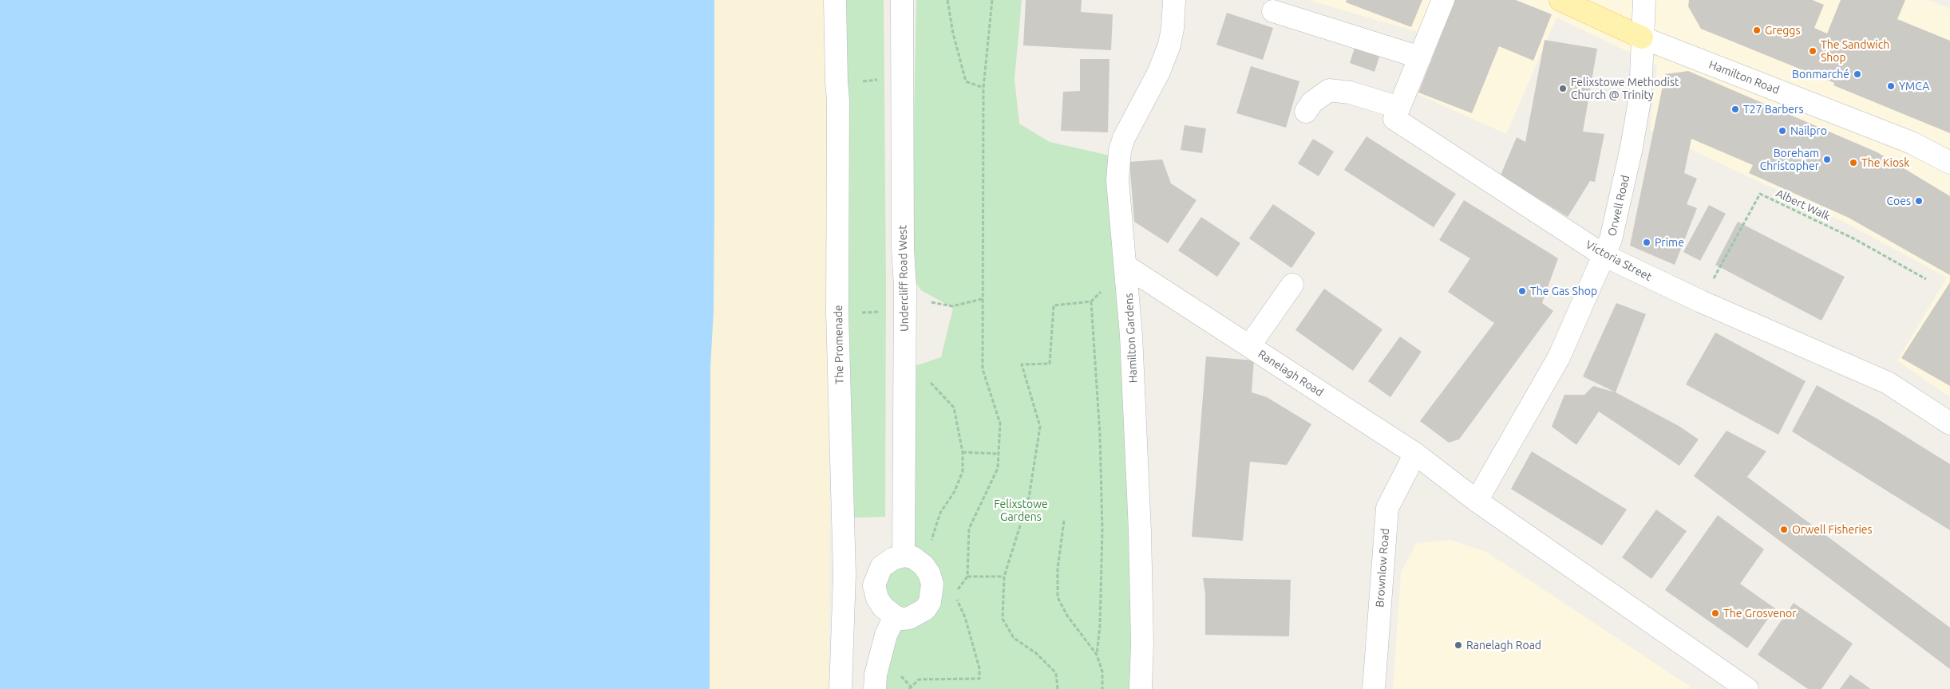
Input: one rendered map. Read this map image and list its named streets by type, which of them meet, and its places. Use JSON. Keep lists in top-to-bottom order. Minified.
{"streets":{"main road":["Hamilton Road"],"street":["Orwell Road","Victoria Street","Undercliff Road West","Hamilton Gardens","The Promenade","Ranelagh Road","Brownlow Road"],"path":["Albert Walk"]},"crossings":[["Hamilton Road","Orwell Road"],["Albert Walk","Victoria Street"],["Orwell Road","Victoria Street"],["Orwell Road","Ranelagh Road"],["Hamilton Gardens","Ranelagh Road"],["Ranelagh Road","Brownlow Road"]],"parks":["Felixstowe Gardens"],"places":["Greggs","The Sandwich Shop","Bonmarché","YMCA","Felixstowe Methodist Church @ Trinity","T27 Barbers","Nailpro","Boreham Christopher","The Kiosk","Coes","Prime","The Gas Shop","Orwell Fisheries","The Grosvenor","Ranelagh Road"]}
